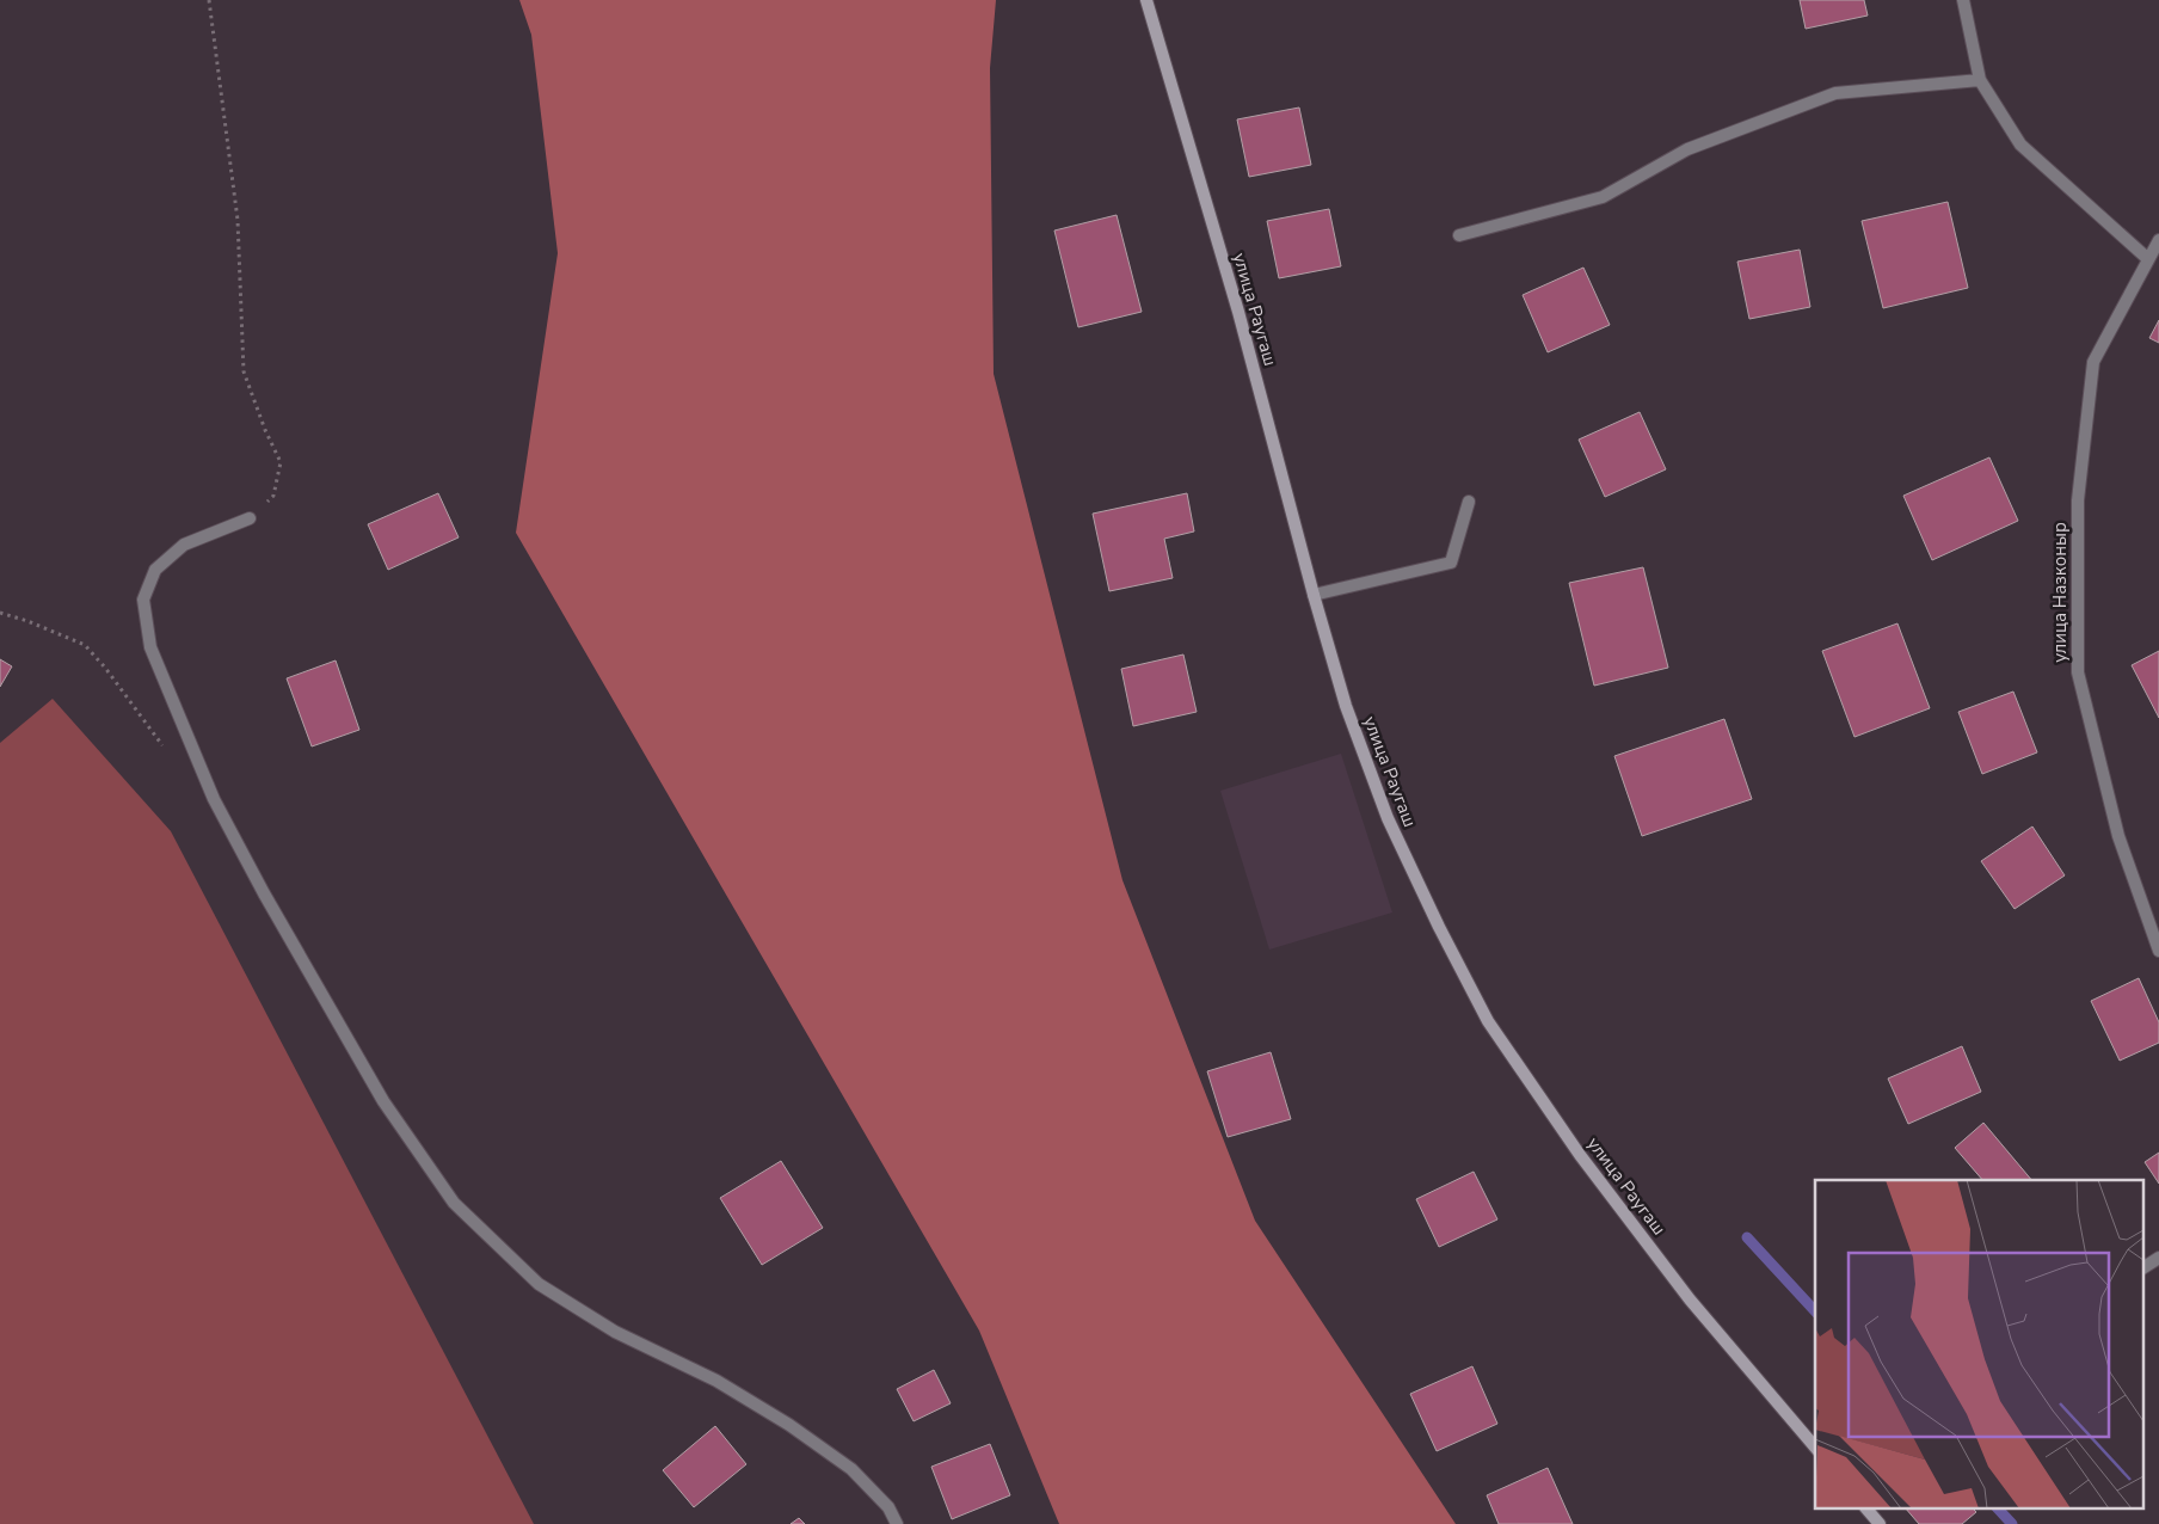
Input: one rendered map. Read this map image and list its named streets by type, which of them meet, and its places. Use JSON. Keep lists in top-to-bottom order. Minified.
{"streets":{"street":["улица Раугаш","улица Назконыр"]}}
